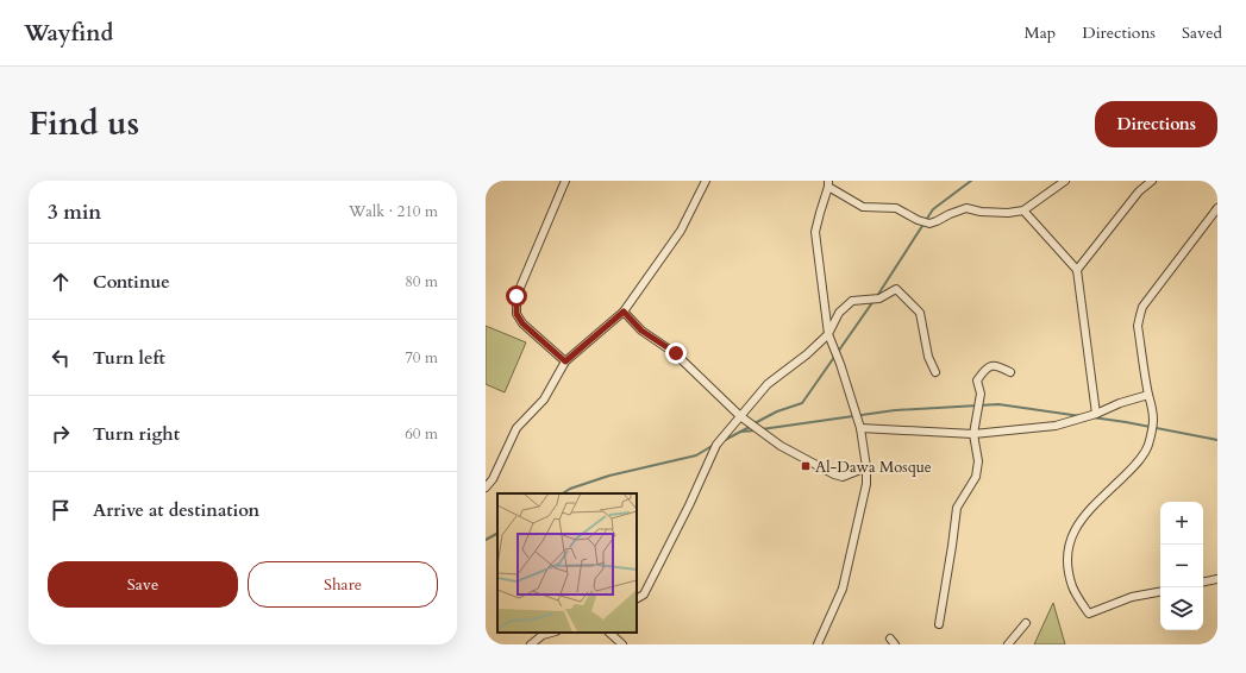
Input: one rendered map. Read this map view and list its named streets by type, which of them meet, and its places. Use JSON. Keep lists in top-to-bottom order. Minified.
{"places":{"transit":["Al-Dawa Mosque"]},"page":{"header":"Wayfind","nav":["Map","Directions","Saved"],"title":"Find us","buttons":["Directions",["Save","Share"]],"heading":["3 min","Walk · 210 m"],"list":[["Continue","80 m"],["Turn left","70 m"],["Turn right","60 m"],"Arrive at destination"],"map_buttons":["+","−"]}}
